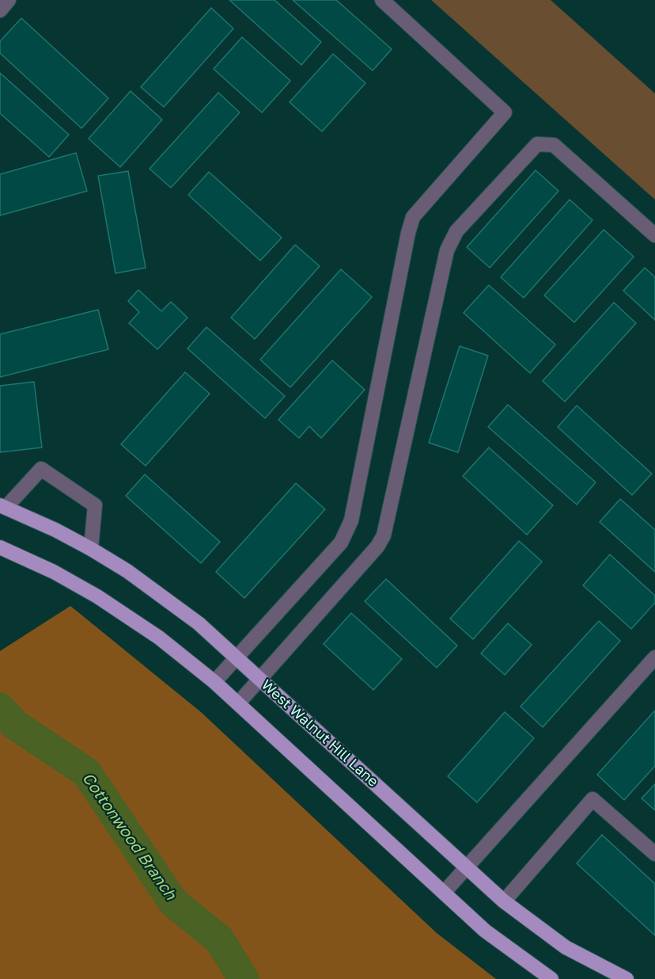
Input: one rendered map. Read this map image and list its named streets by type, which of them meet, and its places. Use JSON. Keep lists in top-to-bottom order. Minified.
{"streets":{"main road":["West Walnut Hill Lane"]},"water":["Cottonwood Branch"]}
